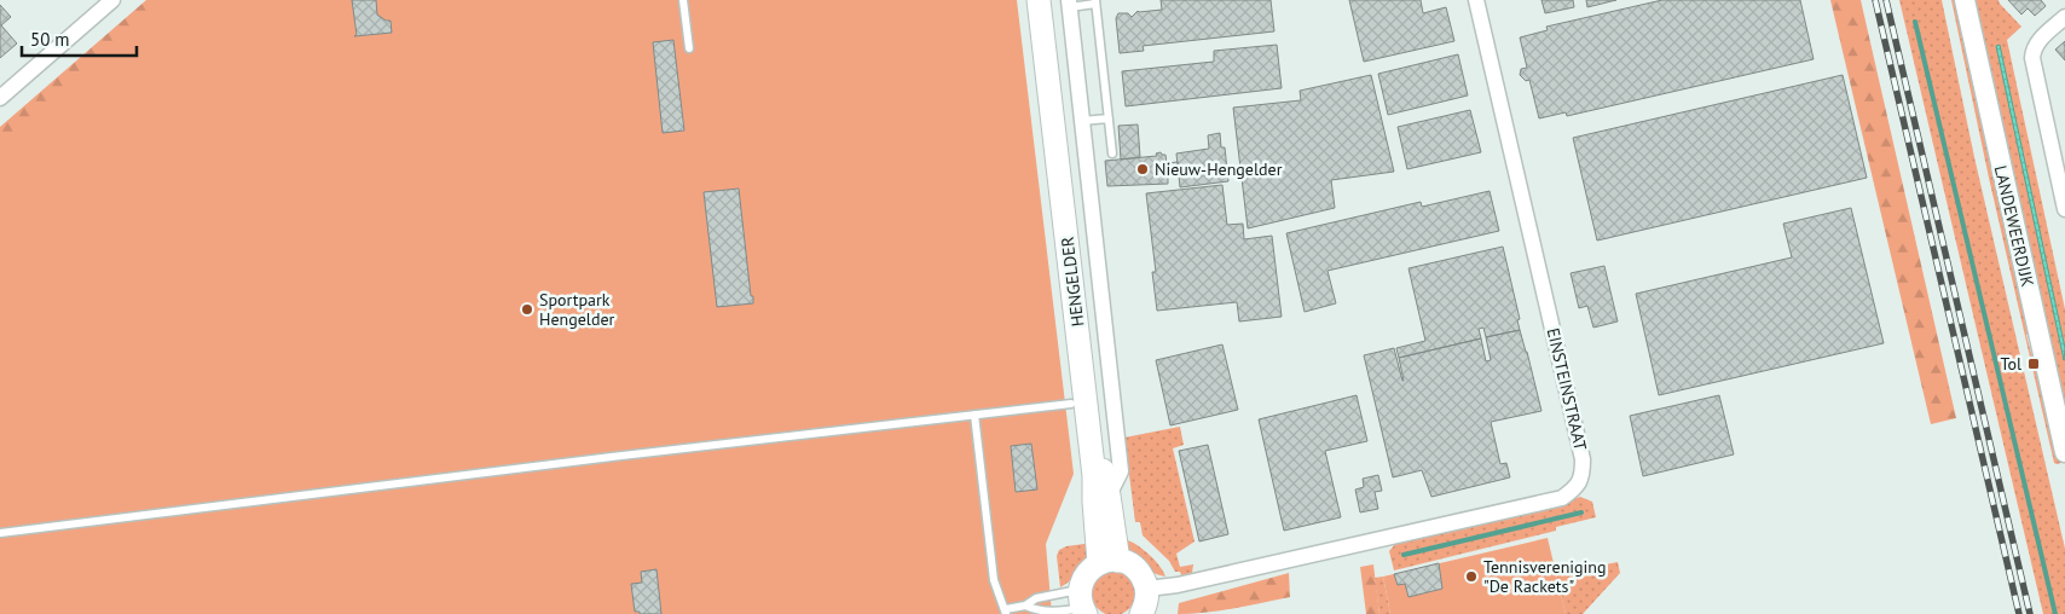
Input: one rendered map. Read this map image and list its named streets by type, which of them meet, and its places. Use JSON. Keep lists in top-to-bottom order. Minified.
{"streets":{"main road":["HENGELDER"],"street":["LANDEWEERDIJK","EINSTEINSTRAAT"]},"places":{"other":["Nieuw-Hengelder","Sportpark Hengelder","Tennisvereniging \"De Rackets\""],"transit":["Tol"]},"scale_bar":"50 m"}
